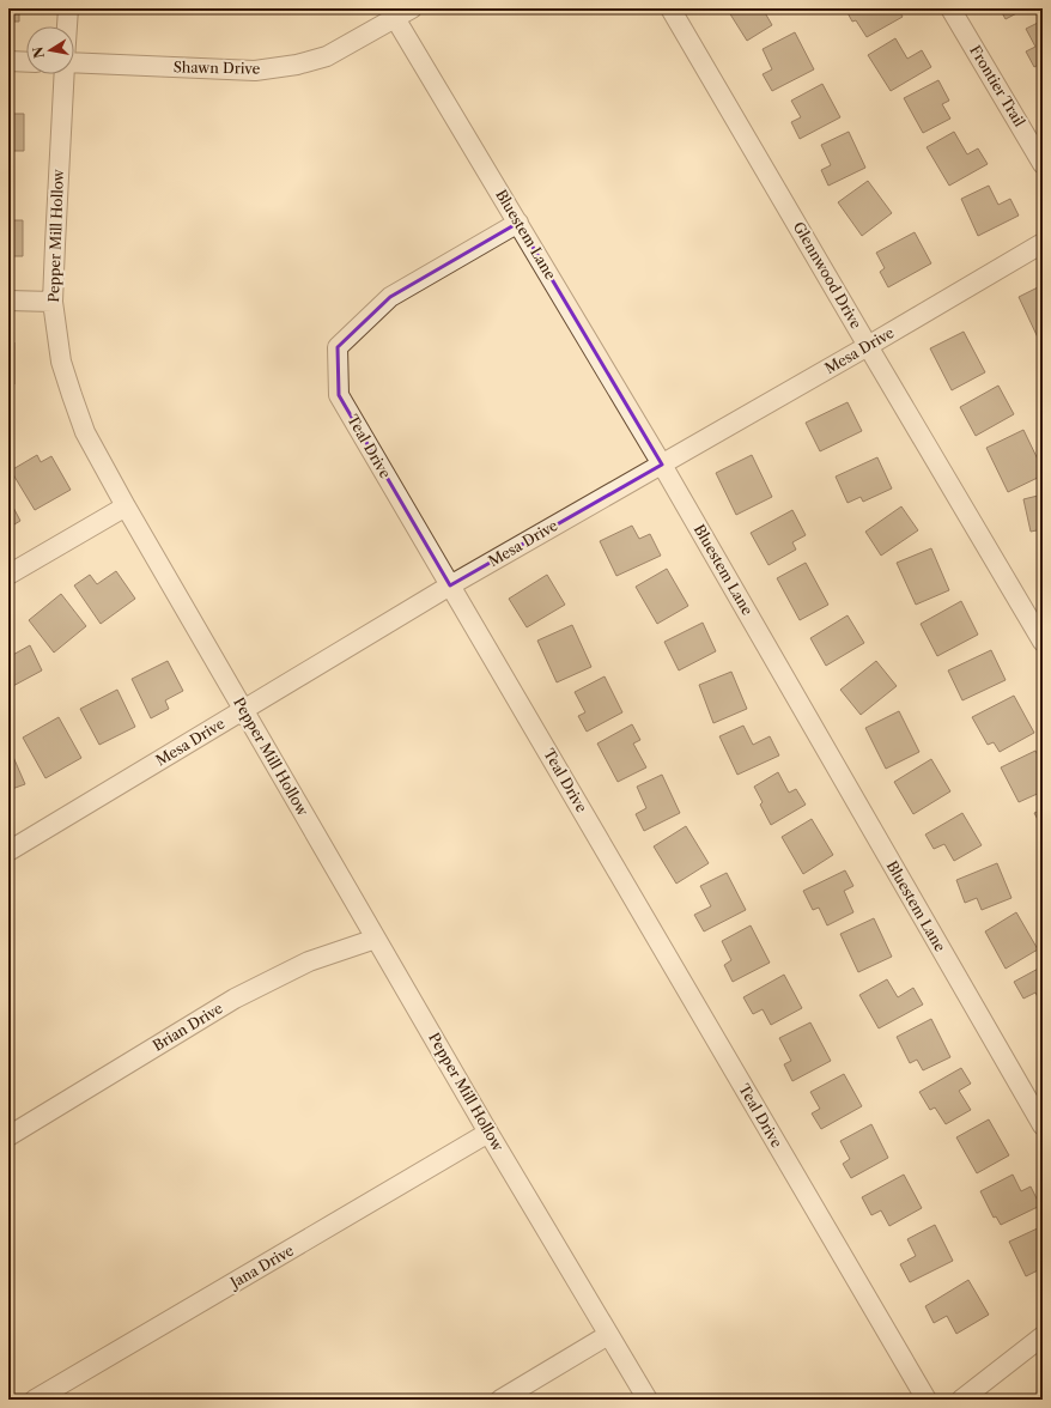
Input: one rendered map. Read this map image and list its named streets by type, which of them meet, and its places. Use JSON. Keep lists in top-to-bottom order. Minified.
{"streets":{"street":["Shawn Drive","Frontier Trail","Bluestem Lane","Pepper Mill Hollow","Glennwood Drive","Mesa Drive","Teal Drive","Brian Drive","Jana Drive"]},"crossings":[["Shawn Drive","Bluestem Lane"],["Bluestem Lane","Mesa Drive"],["Bluestem Lane","Teal Drive"],["Pepper Mill Hollow","Mesa Drive"],["Pepper Mill Hollow","Brian Drive"],["Pepper Mill Hollow","Jana Drive"],["Glennwood Drive","Mesa Drive"],["Mesa Drive","Teal Drive"]],"north":"left"}
